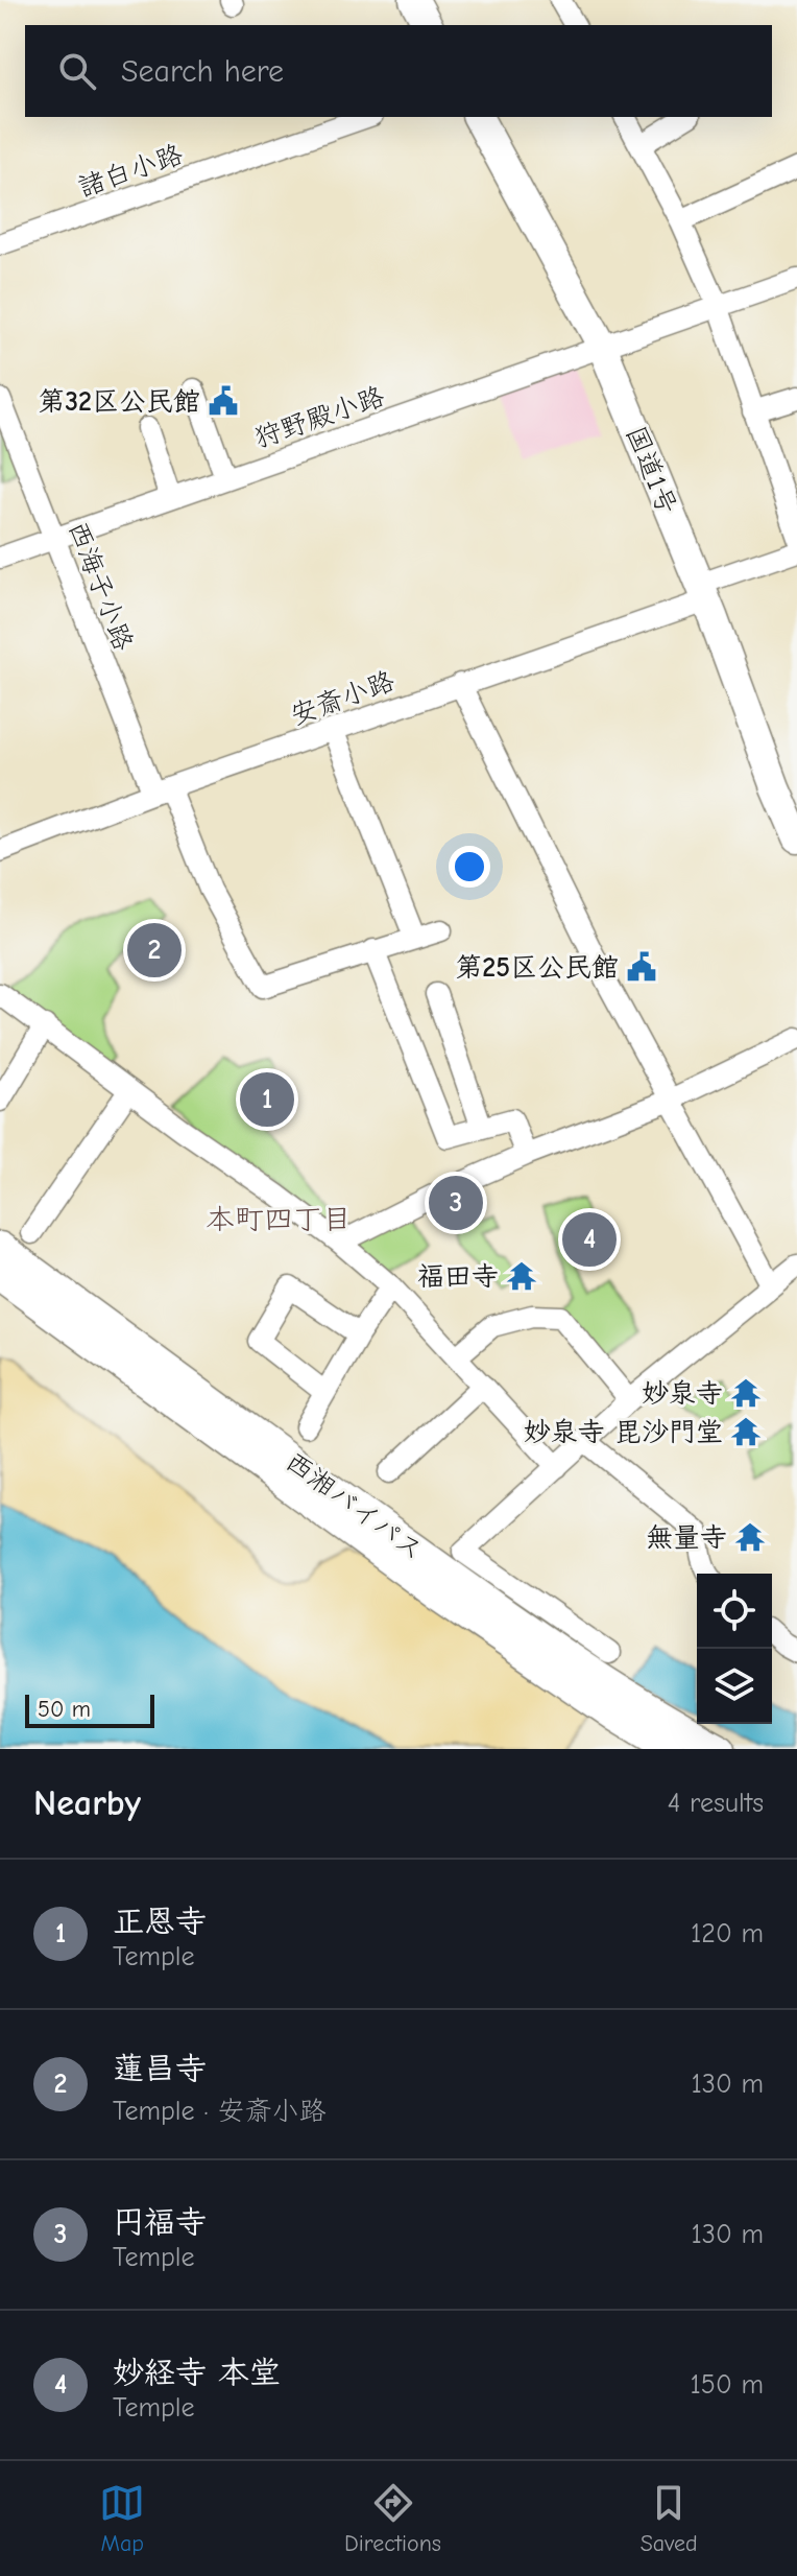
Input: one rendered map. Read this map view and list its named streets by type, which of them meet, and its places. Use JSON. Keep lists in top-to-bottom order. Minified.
{"streets":{"highway":["国道1号","西湘バイパス"],"street":["諸白小路","狩野殿小路","西海子小路","安斎小路"]},"crossings":[["狩野殿小路","国道1号"],["狩野殿小路","西海子小路"],["国道1号","安斎小路"],["西海子小路","安斎小路"]],"districts":["本町四丁目"],"places":{"public building":["第32区公民館","第25区公民館"],"temple":["福田寺","妙泉寺","妙泉寺 毘沙門堂","無量寺"]},"scale_bar":"50 m","page":{"search":"Search here","pins":["2","1","3","4"],"scale":"50 m","heading":["Nearby","4 results"],"list":[{"mark":"1","name":"正恩寺","note":"Temple","value":"120 m"},{"mark":"2","name":"蓮昌寺","note":"Temple · 安斎小路","value":"130 m"},{"mark":"3","name":"円福寺","note":"Temple","value":"130 m"},{"mark":"4","name":"妙経寺 本堂","note":"Temple","value":"150 m"}],"nav":["Map","Directions","Saved"]}}
